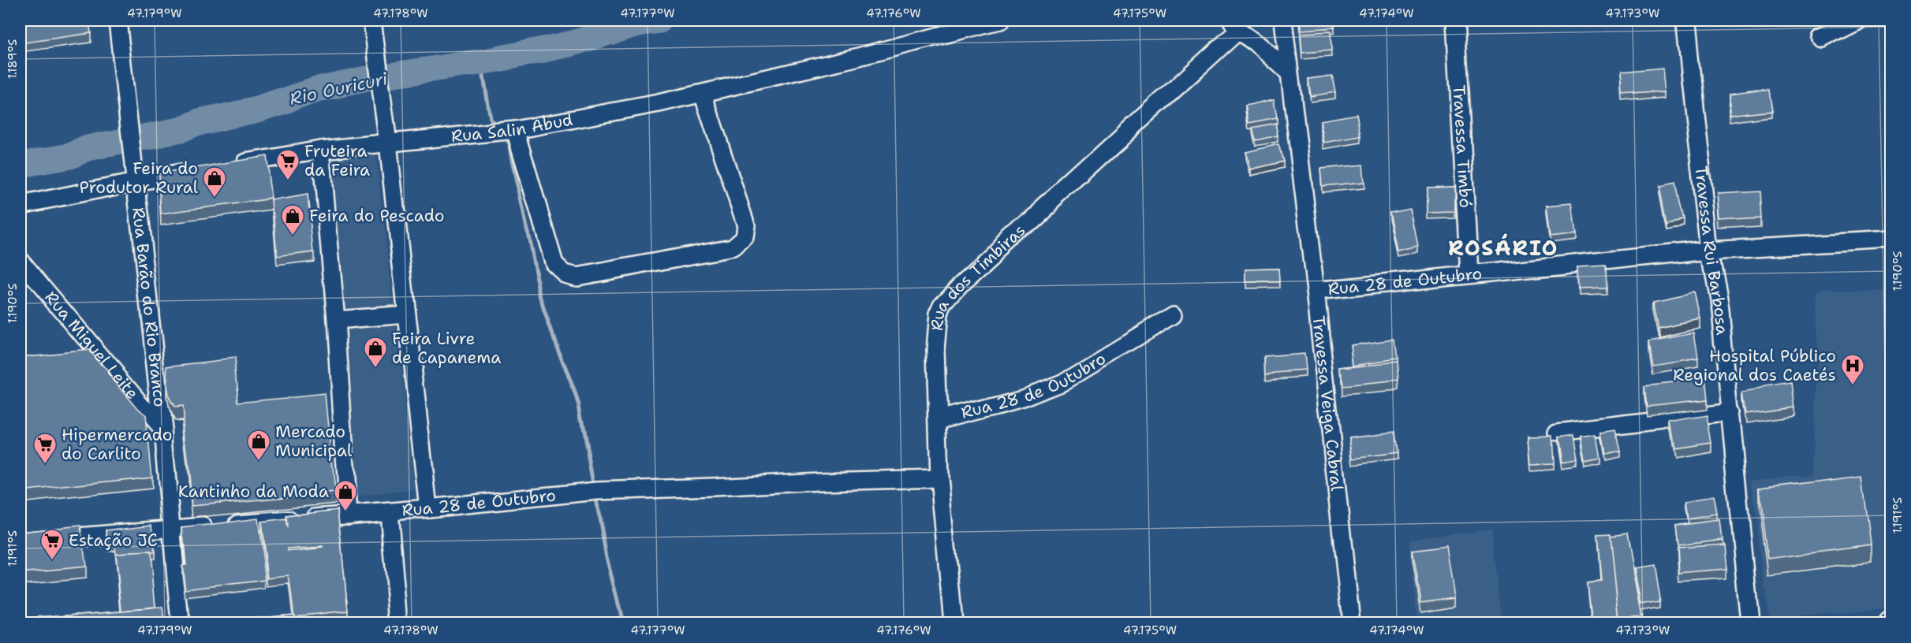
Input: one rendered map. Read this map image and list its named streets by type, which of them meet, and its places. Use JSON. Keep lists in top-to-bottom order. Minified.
{"streets":{"street":["Rua Salin Abud","Travessa Timbó","Travessa Rui Barbosa","Rua dos Timbiras","Rua 28 de Outubro","Rua Barão do Rio Branco","Rua Miguel Leite","Travessa Veiga Cabral"]},"crossings":[["Travessa Timbó","Rua 28 de Outubro"],["Travessa Rui Barbosa","Rua 28 de Outubro"],["Rua dos Timbiras","Rua 28 de Outubro"],["Rua 28 de Outubro","Rua Barão do Rio Branco"],["Rua 28 de Outubro","Travessa Veiga Cabral"],["Rua Barão do Rio Branco","Rua Miguel Leite"]],"districts":["ROSÁRIO"],"water":["Rio Ouricuri"],"places":{"supermarket":["Fruteira da Feira","Hipermercado do Carlito","Estação JC"],"shop":["Feira do Produtor Rural","Feira do Pescado","Feira Livre de Capanema","Mercado Municipal","Kantinho da Moda"],"hospital":["Hospital Público Regional dos Caetés"]},"coordinates":["47.179°W","47.178°W","47.177°W","47.176°W","47.175°W","47.174°W","47.173°W","1.189°S","1.190°S","1.191°S"]}
